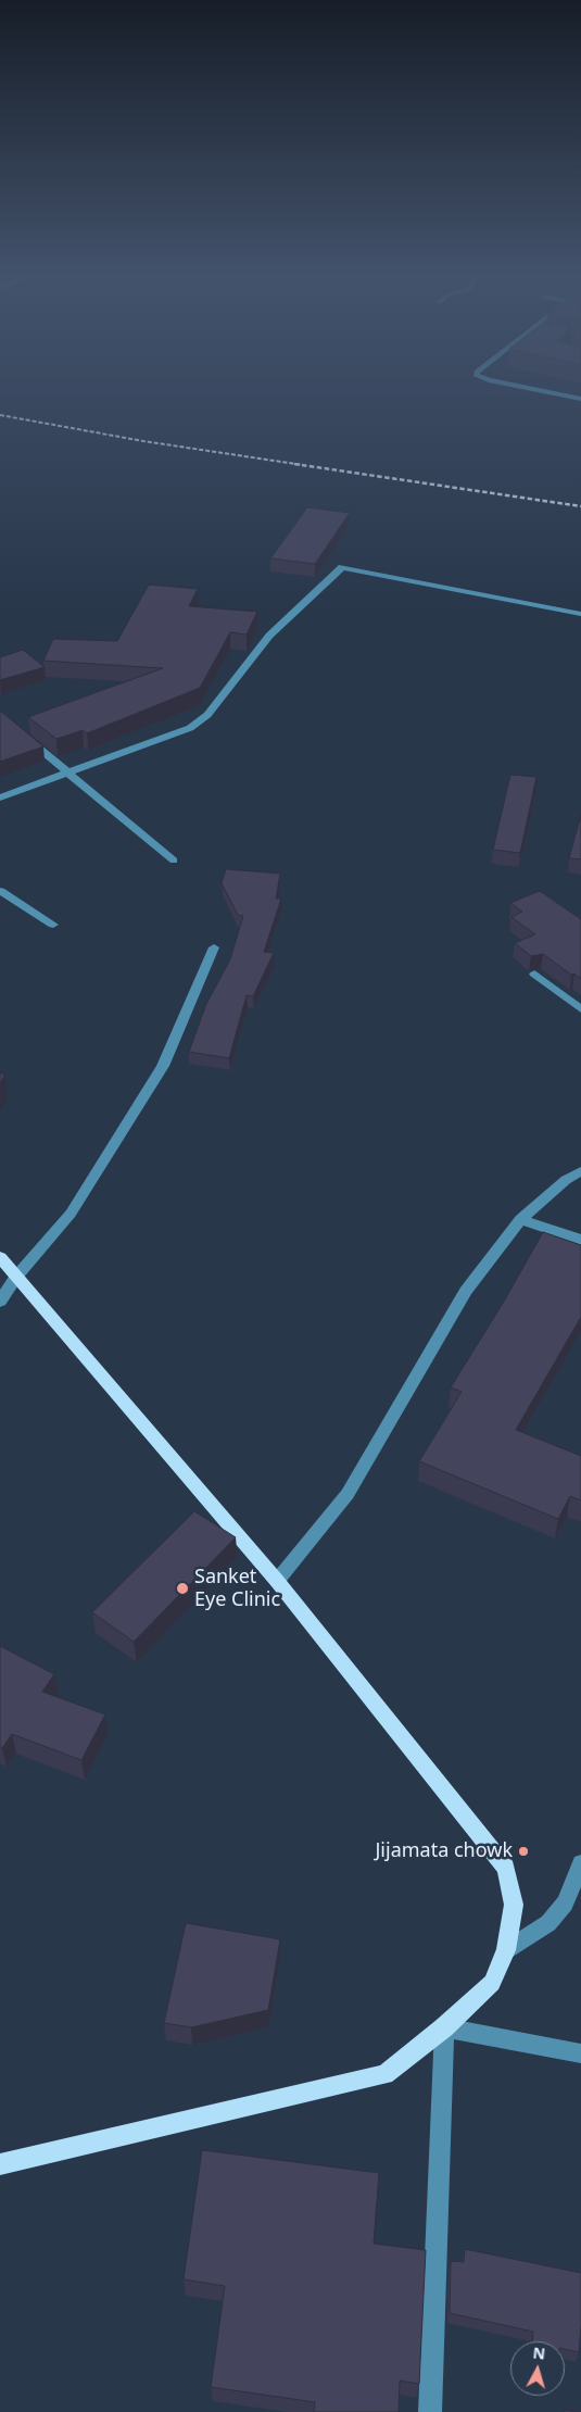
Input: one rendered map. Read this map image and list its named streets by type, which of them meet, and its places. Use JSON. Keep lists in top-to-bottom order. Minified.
{"places":["Sanket Eye Clinic","Jijamata chowk"],"north":"top"}
